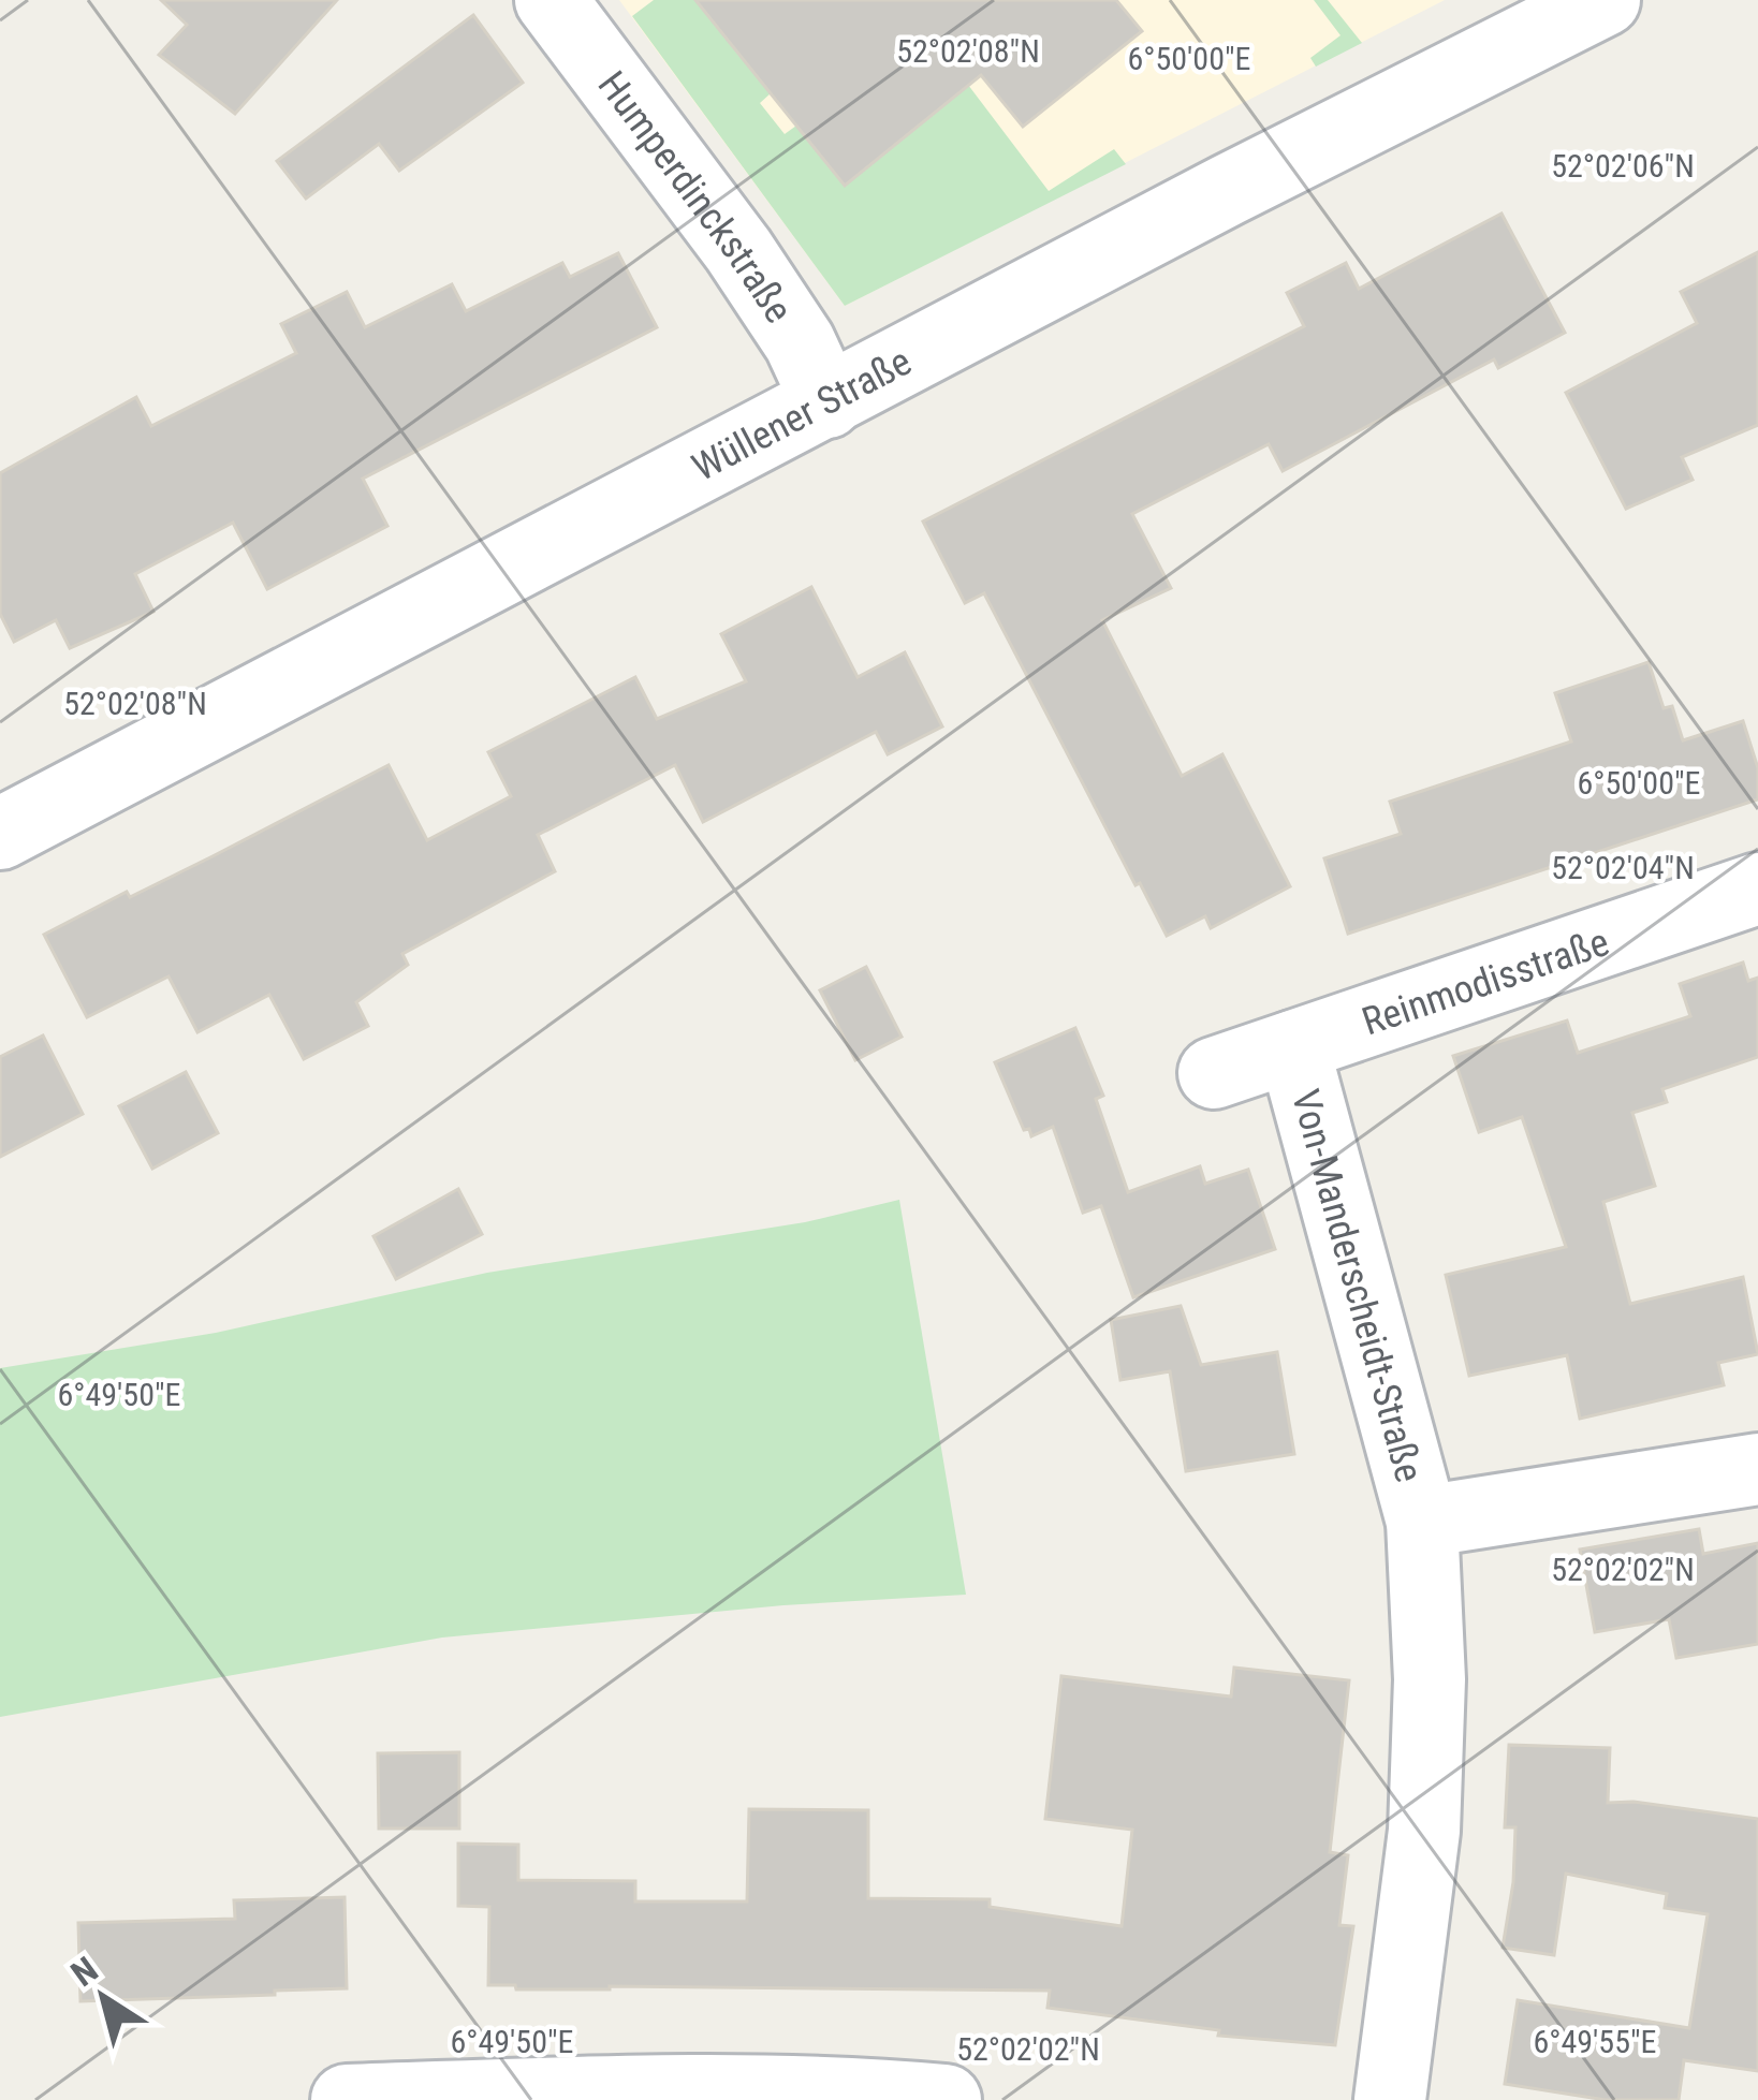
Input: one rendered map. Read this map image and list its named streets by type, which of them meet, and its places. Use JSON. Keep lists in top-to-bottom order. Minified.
{"streets":{"street":["Humperdinckstraße","Wüllener Straße","Reinmodisstraße","Von-Manderscheidt-Straße"]},"crossings":[["Humperdinckstraße","Wüllener Straße"],["Reinmodisstraße","Von-Manderscheidt-Straße"]],"north":"top left","coordinates":["52°02'08\"N","6°50'00\"E","52°02'06\"N","52°02'04\"N","6°49'50\"E","52°02'02\"N","6°49'55\"E"]}
